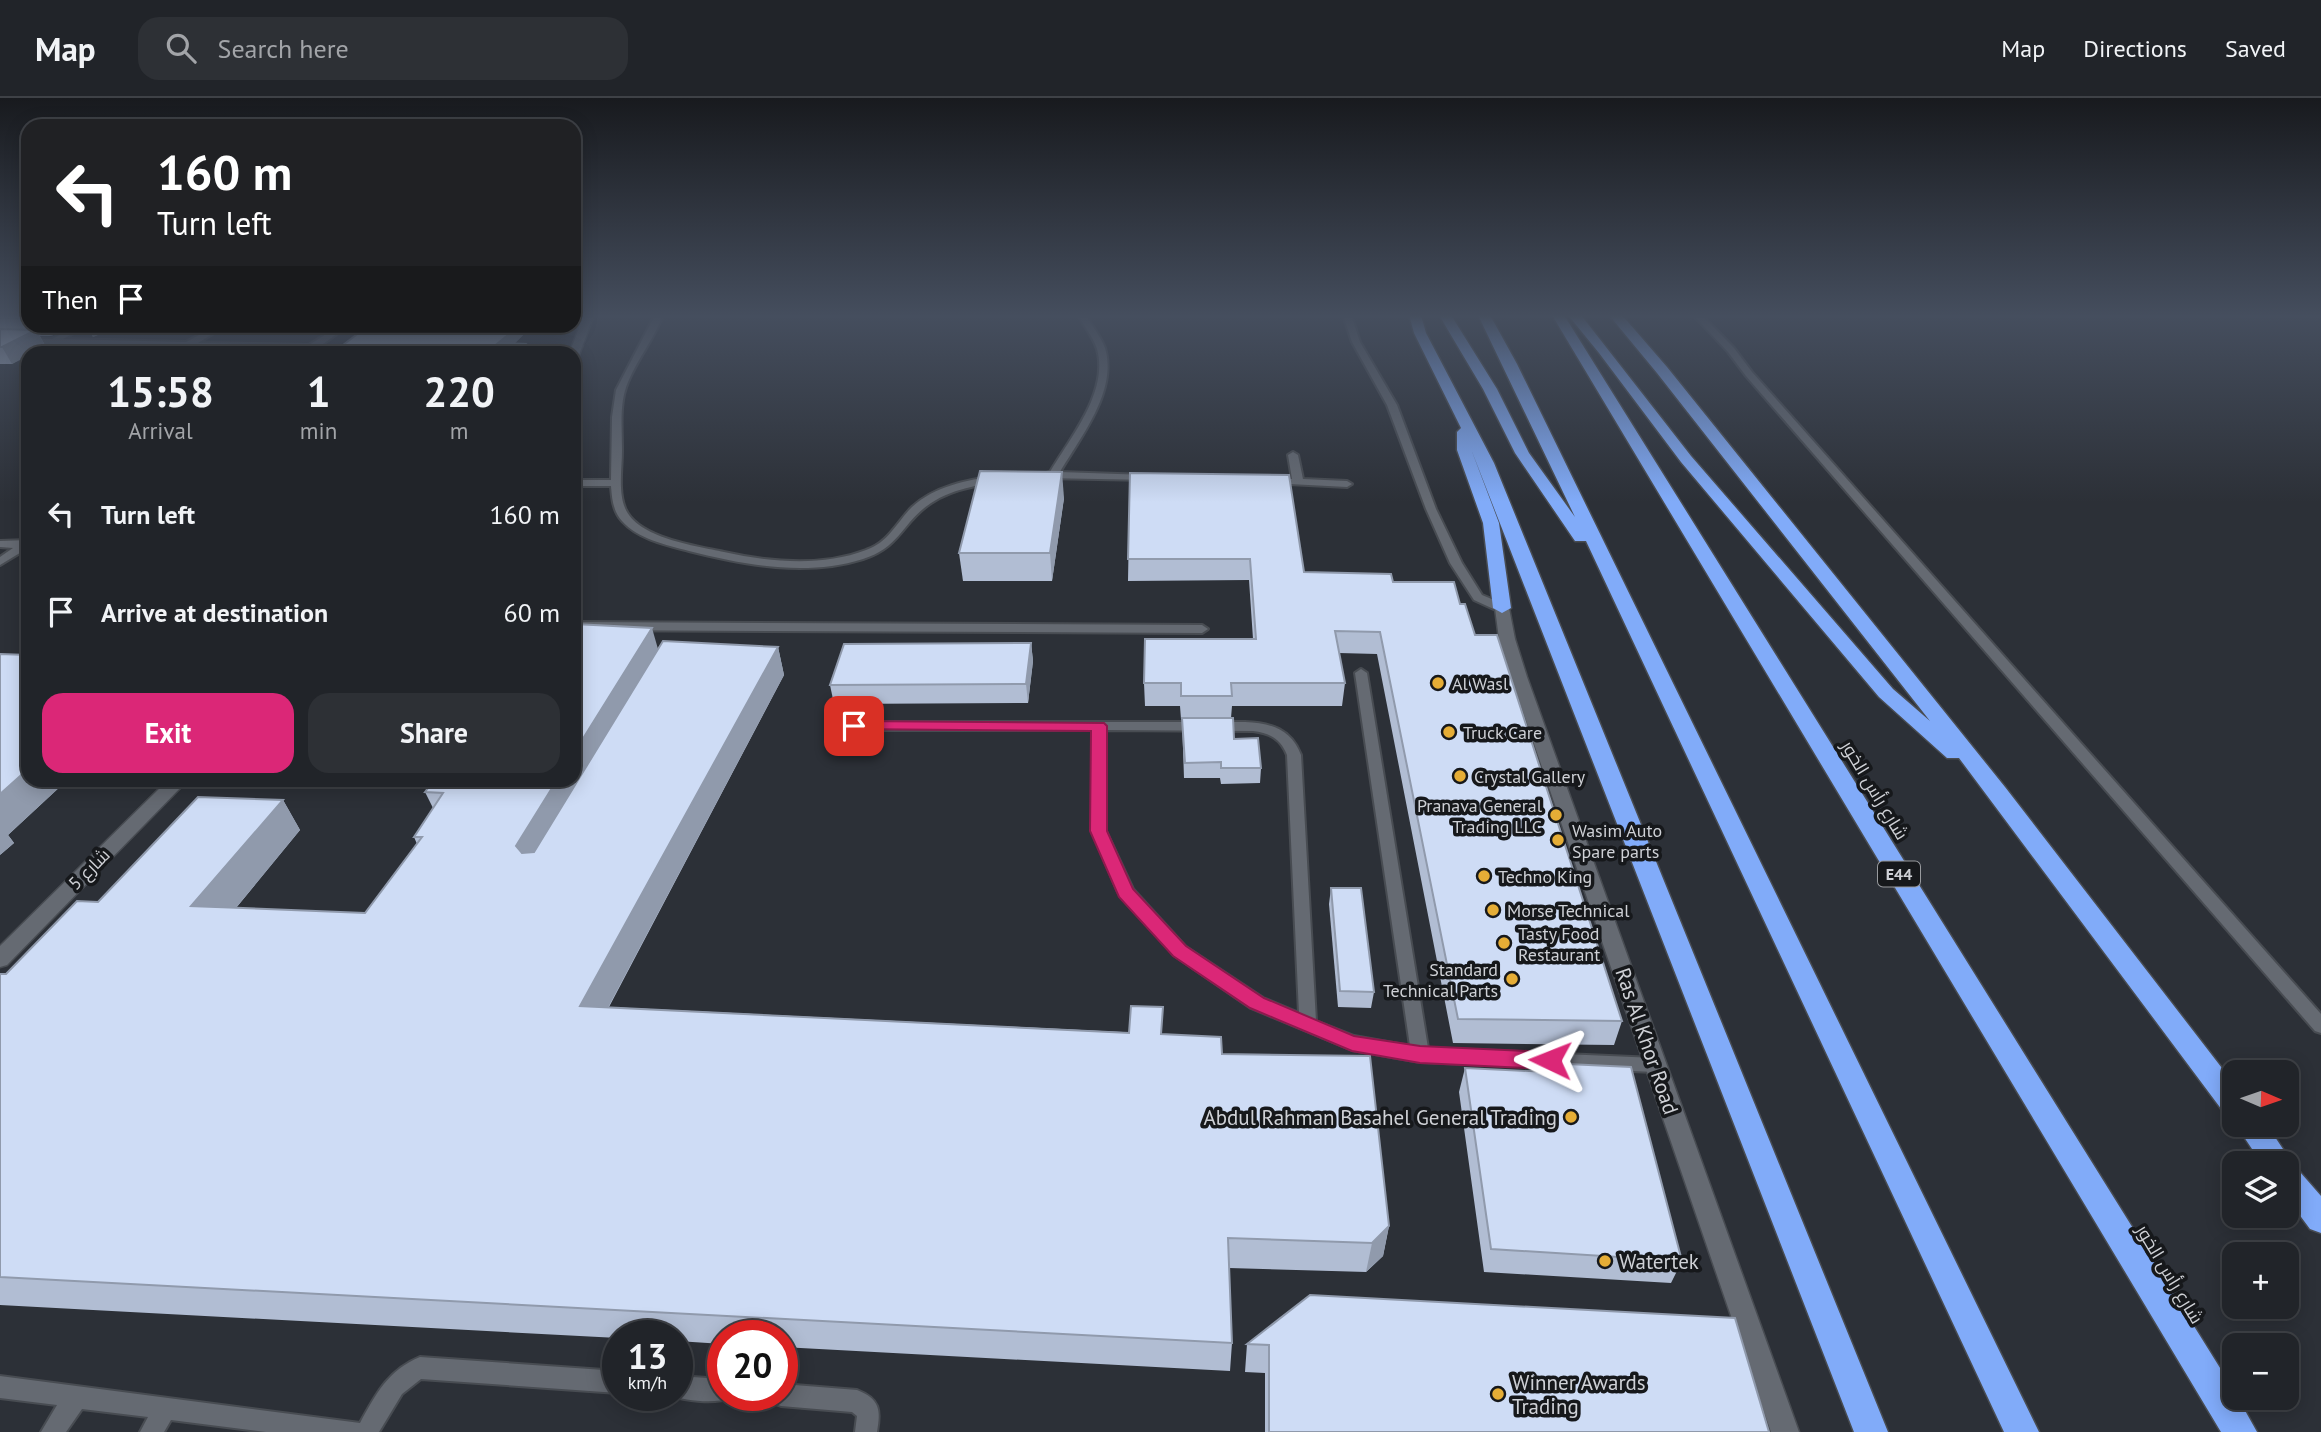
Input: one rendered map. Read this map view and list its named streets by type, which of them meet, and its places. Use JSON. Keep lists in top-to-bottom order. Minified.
{"streets":{"highway":["شارع رأس الخور","E44"],"street":["شارع 5","Ras Al Khor Road"]},"places":["Al Wasl","Truck Care","Crystal Gallery","Pranava General Trading LLC","Wasim Auto Spare parts","Techno King","Morse Technical","Tasty Food Restaurant","Standard Technical Parts","Abdul Rahman Basahel General Trading","Watertek","Winner Awards Trading"],"north":"right","page":{"header":"Map","search":"Search here","nav":["Map","Directions","Saved"],"turn":["160 m","Turn left"],"then":"Then","eta":["15:58","Arrival","1","min","220","m"],"list":[{"name":"Turn left","value":"160 m"},{"name":"Arrive at destination","value":"60 m"}],"buttons":["Exit","Share"],"map_buttons":["+","−"],"speed":"13 km/h","limit":"20"}}
